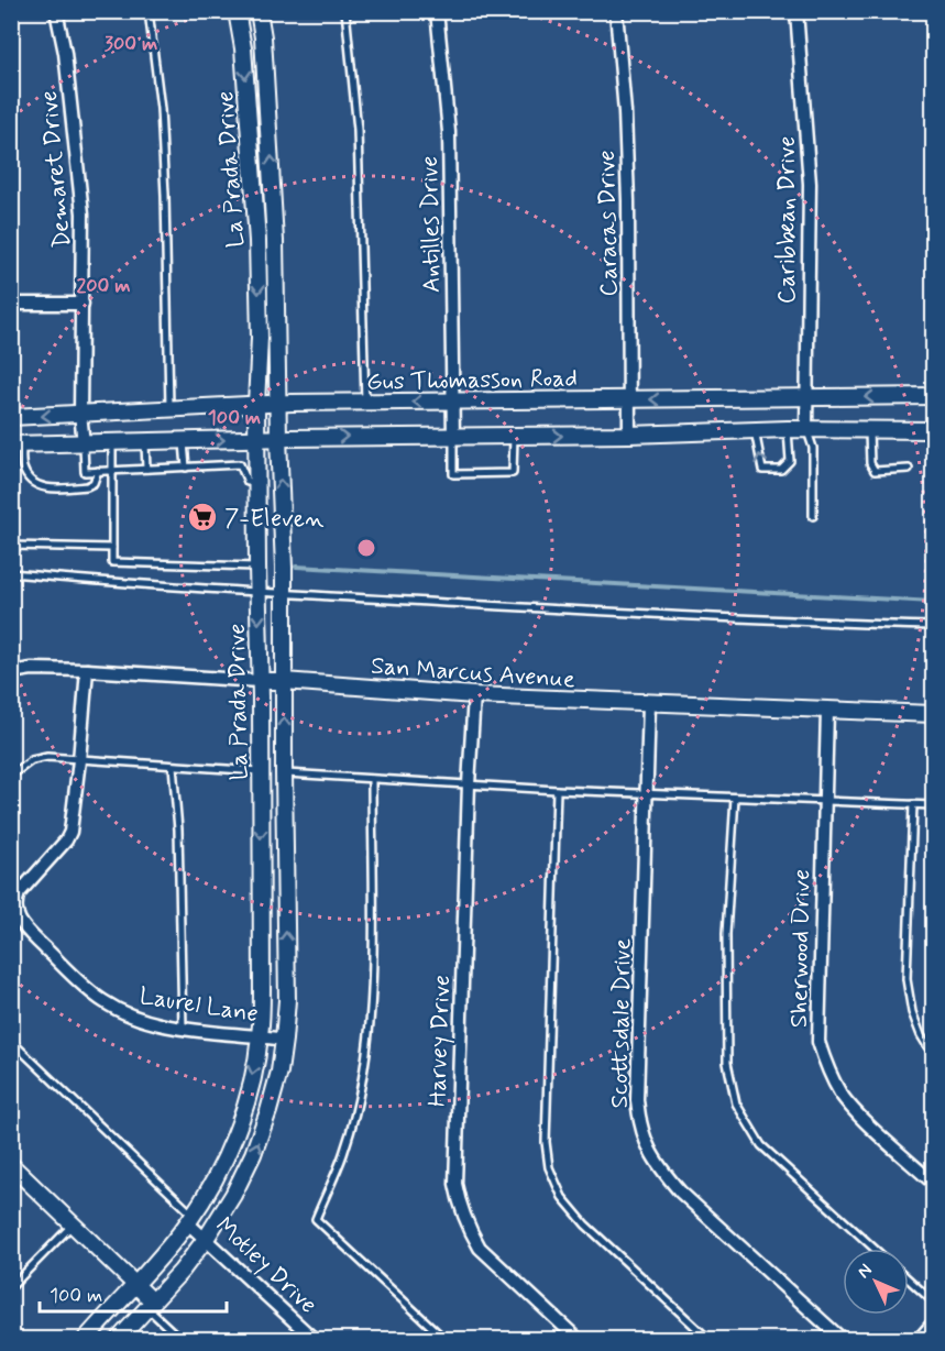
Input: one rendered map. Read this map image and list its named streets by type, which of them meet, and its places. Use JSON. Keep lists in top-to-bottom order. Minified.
{"streets":{"main road":["La Prada Drive","Gus Thomasson Road","San Marcus Avenue"],"street":["Demaret Drive","Caribbean Drive","Caracas Drive","Antilles Drive","Sherwood Drive","Laurel Lane","Scottsdale Drive","Harvey Drive","Motley Drive"]},"crossings":[["Demaret Drive","Gus Thomasson Road"],["La Prada Drive","Gus Thomasson Road"],["La Prada Drive","San Marcus Avenue"],["La Prada Drive","Laurel Lane"],["La Prada Drive","Motley Drive"],["Caribbean Drive","Gus Thomasson Road"],["Caracas Drive","Gus Thomasson Road"],["Antilles Drive","Gus Thomasson Road"],["San Marcus Avenue","Sherwood Drive"],["San Marcus Avenue","Laurel Lane"],["San Marcus Avenue","Scottsdale Drive"],["San Marcus Avenue","Harvey Drive"]],"places":{"supermarket":["7-Eleven"]},"scale_bar":"100 m","north":"top left","rings":["300 m","200 m","100 m"]}
